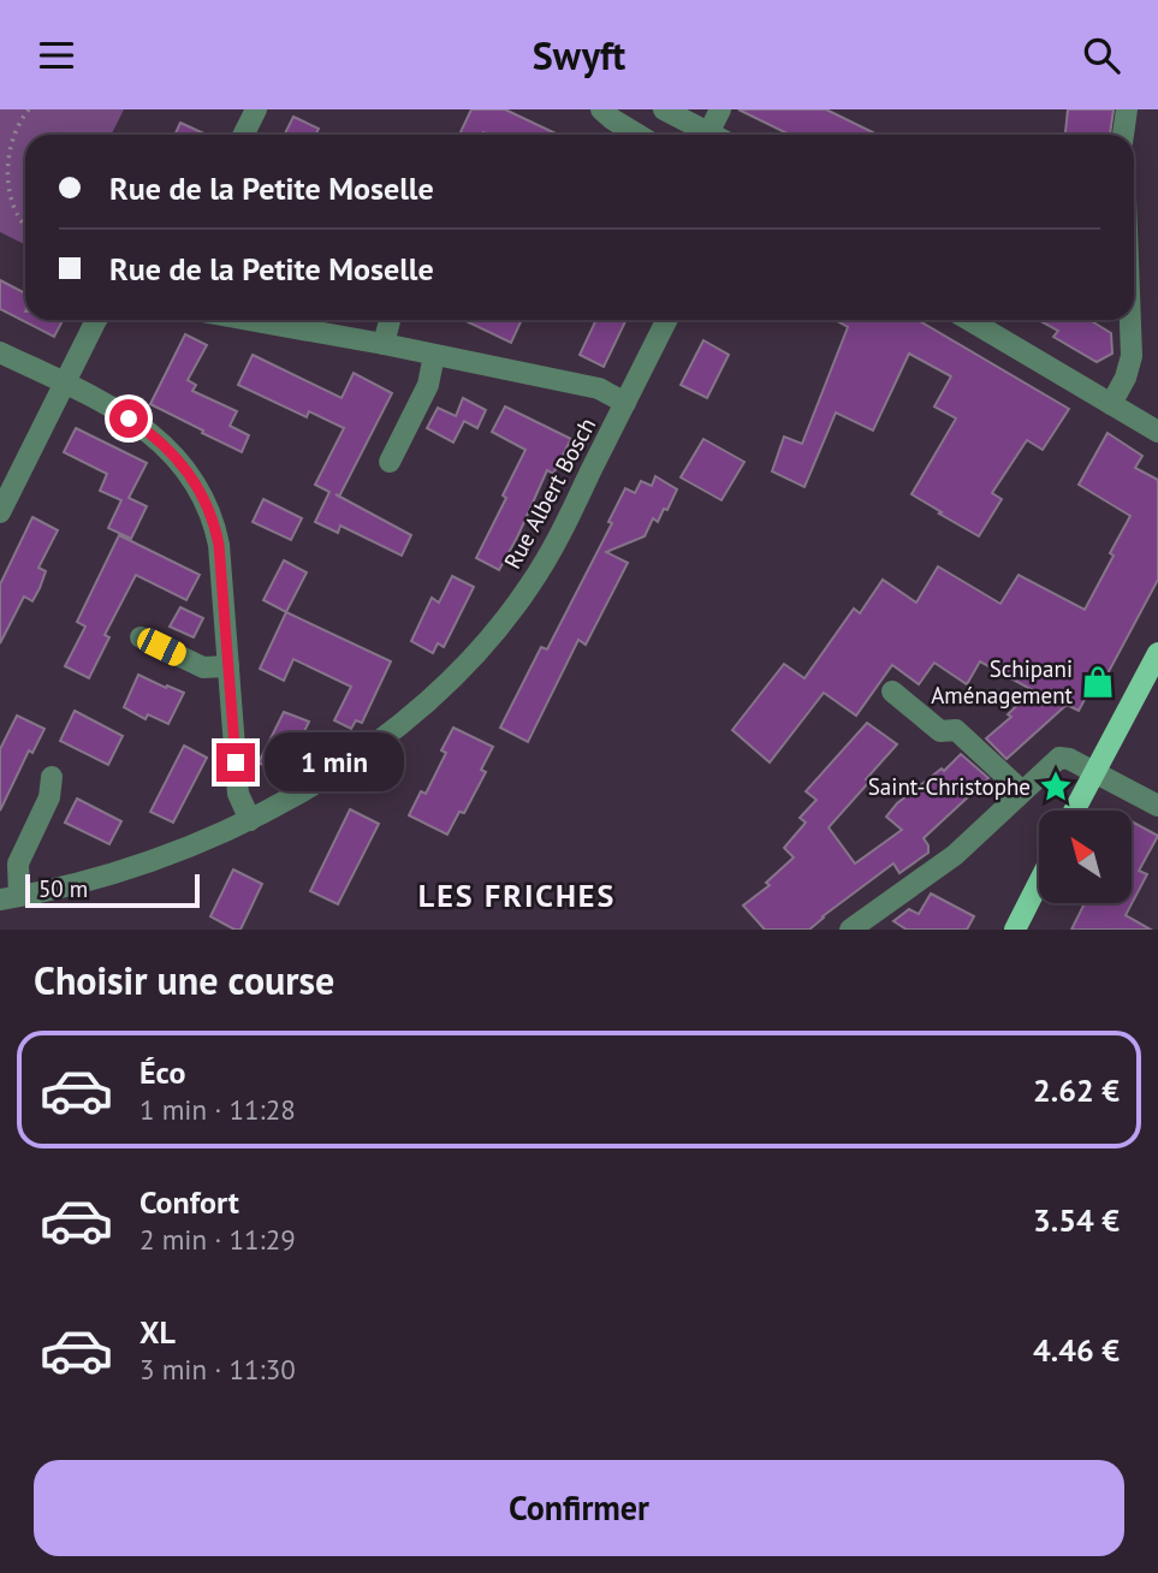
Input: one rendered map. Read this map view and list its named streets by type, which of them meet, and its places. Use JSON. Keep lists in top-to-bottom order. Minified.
{"streets":{"street":["Rue Albert Bosch"]},"districts":["LES FRICHES"],"places":{"shop":["Schipani Aménagement"],"place":["Saint-Christophe"]},"scale_bar":"50 m","north":"top left","page":{"header":"Swyft","banner":["Rue de la Petite Moselle","Rue de la Petite Moselle"],"bubble":"1 min","scale":"50 m","heading":"Choisir une course","list":[{"name":"Éco","note":"1 min · 11:28","value":"2.62 €"},{"name":"Confort","note":"2 min · 11:29","value":"3.54 €"},{"name":"XL","note":"3 min · 11:30","value":"4.46 €"}],"buttons":"Confirmer"}}
